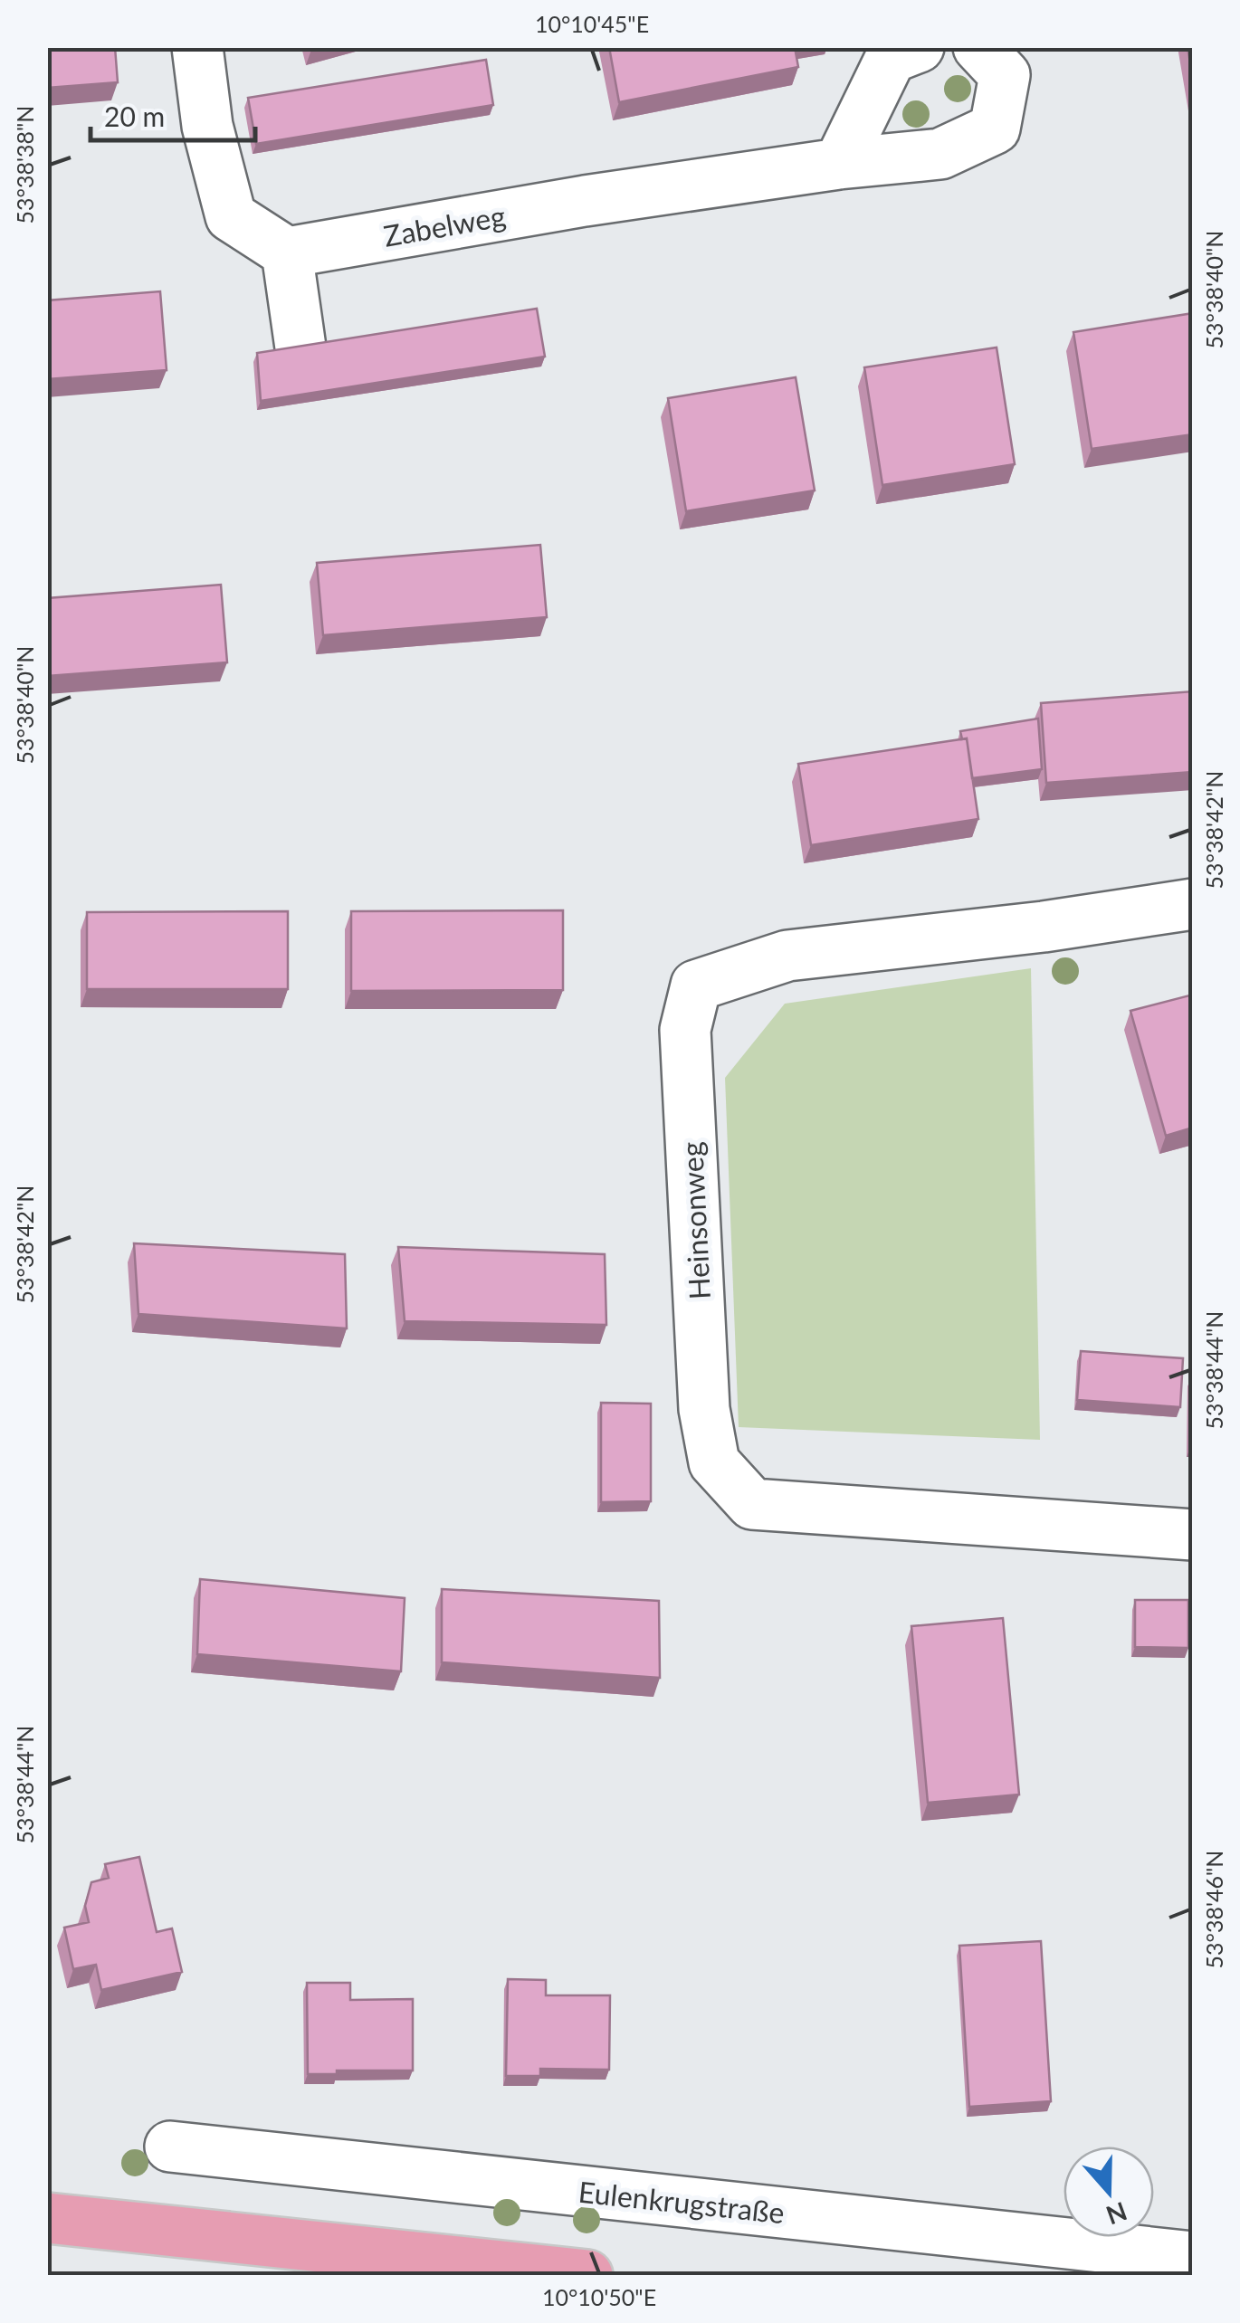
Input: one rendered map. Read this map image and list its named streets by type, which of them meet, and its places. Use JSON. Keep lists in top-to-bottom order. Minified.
{"streets":{"street":["Zabelweg","Heinsonweg","Eulenkrugstraße"]},"scale_bar":"20 m","north":"bottom","coordinates":["10°10'45\"E","53°38'38\"N","53°38'40\"N","53°38'42\"N","53°38'44\"N","53°38'46\"N","10°10'50\"E"]}
